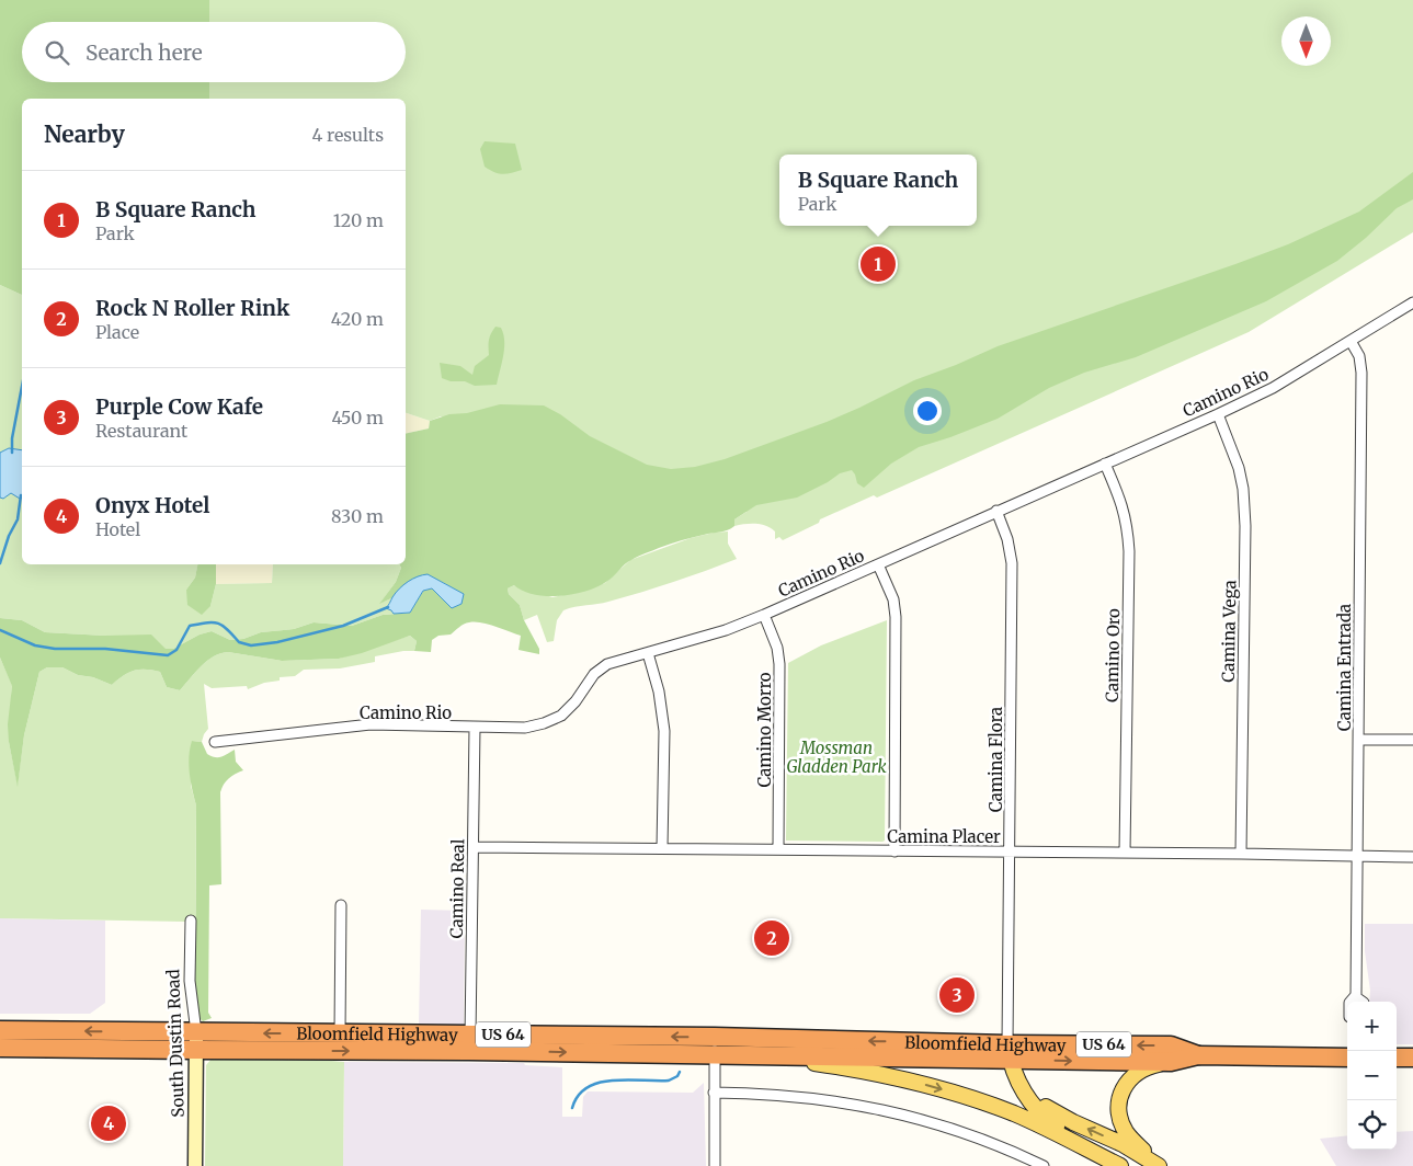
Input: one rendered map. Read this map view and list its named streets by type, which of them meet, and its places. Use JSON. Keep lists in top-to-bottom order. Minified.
{"streets":{"highway":["Bloomfield Highway","US 64"],"street":["Camino Rio","Camina Vega","Camino Oro","Camina Entrada","Camino Morro","Camina Flora","Camina Placer","Camino Real","South Dustin Road"]},"crossings":[["Camino Rio","Camina Vega"],["Camino Rio","Camino Oro"],["Camino Rio","Camina Entrada"],["Camino Rio","Camino Morro"],["Camino Rio","Camina Flora"],["Camino Rio","Camino Real"],["Camina Vega","Camina Placer"],["Camino Oro","Camina Placer"],["Camina Entrada","Camina Placer"],["Camino Morro","Camina Placer"],["Camina Flora","Camina Placer"],["Camina Flora","Bloomfield Highway"],["Camina Placer","Camino Real"],["Camino Real","Bloomfield Highway"],["Bloomfield Highway","US 64"],["Bloomfield Highway","South Dustin Road"]],"parks":["Mossman Gladden Park"],"north":"bottom","page":{"search":"Search here","heading":["Nearby","4 results"],"popup":["B Square Ranch","Park"],"list":[{"mark":"1","name":"B Square Ranch","note":"Park","value":"120 m"},{"mark":"2","name":"Rock N Roller Rink","note":"Place","value":"420 m"},{"mark":"3","name":"Purple Cow Kafe","note":"Restaurant","value":"450 m"},{"mark":"4","name":"Onyx Hotel","note":"Hotel","value":"830 m"}],"pins":["1","2","3","4"],"map_buttons":["+","−"]}}
